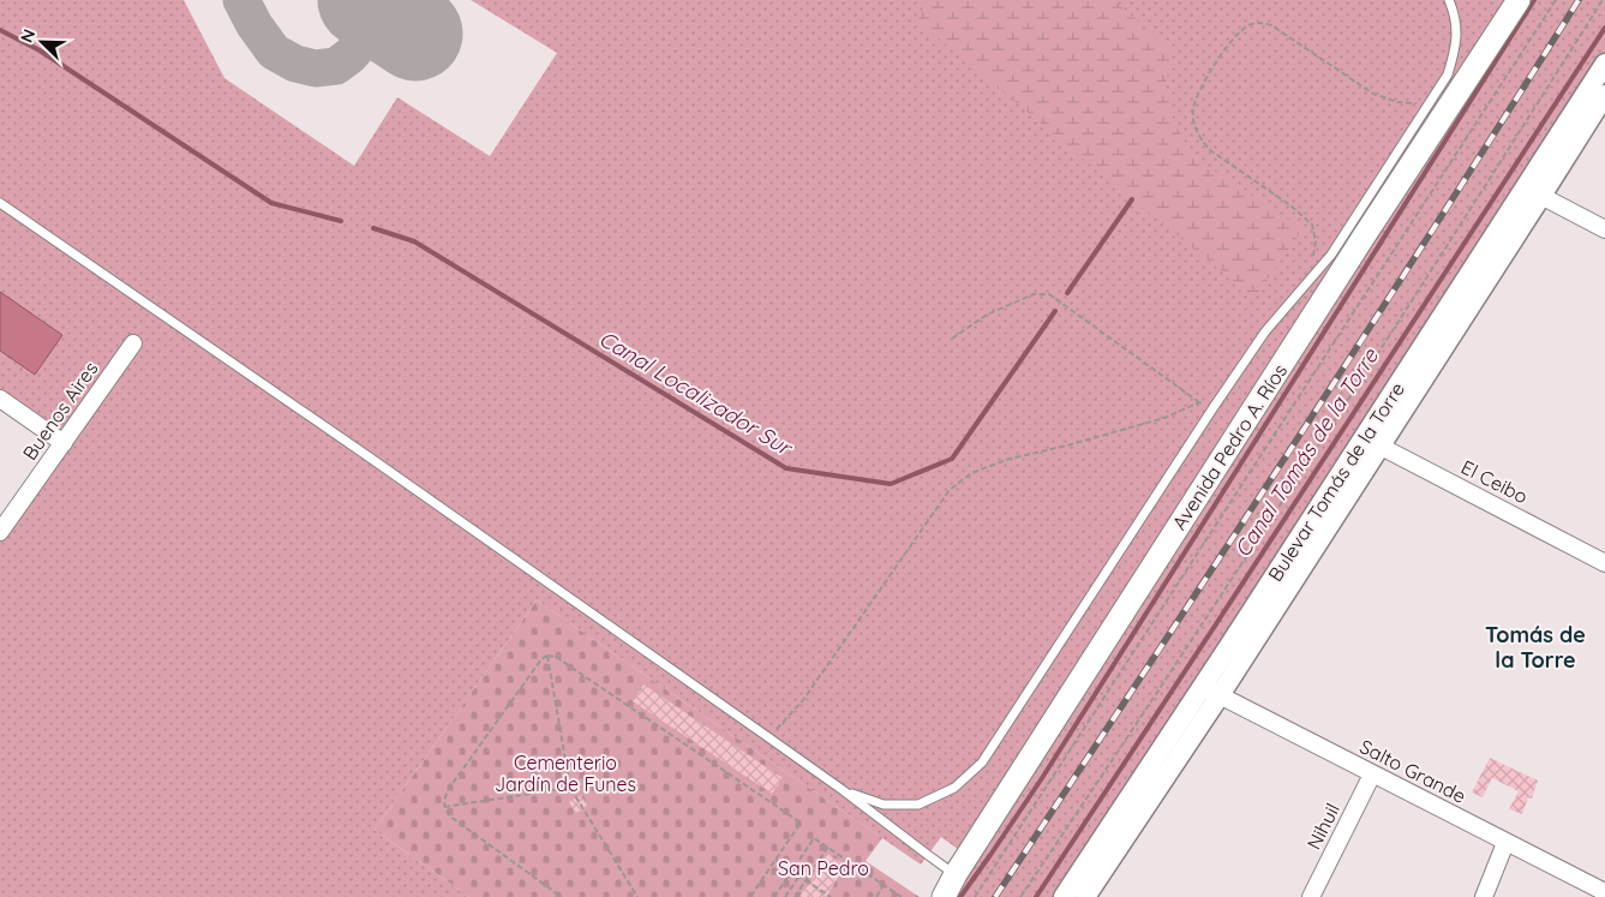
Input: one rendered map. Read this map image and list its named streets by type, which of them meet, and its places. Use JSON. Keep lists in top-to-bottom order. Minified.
{"streets":{"main road":["Avenida Pedro A. Ríos"],"street":["Buenos Aires","Bulevar Tomás de la Torre","El Ceibo","Salto Grande","Nihuil"]},"crossings":[["Bulevar Tomás de la Torre","El Ceibo"],["Bulevar Tomás de la Torre","Salto Grande"],["Salto Grande","Nihuil"]],"districts":["Tomás de la Torre"],"water":["Canal Localizador Sur","Canal Tomás de la Torre"],"parks":["Cementerio Jardín de Funes","San Pedro"],"north":"top left"}
